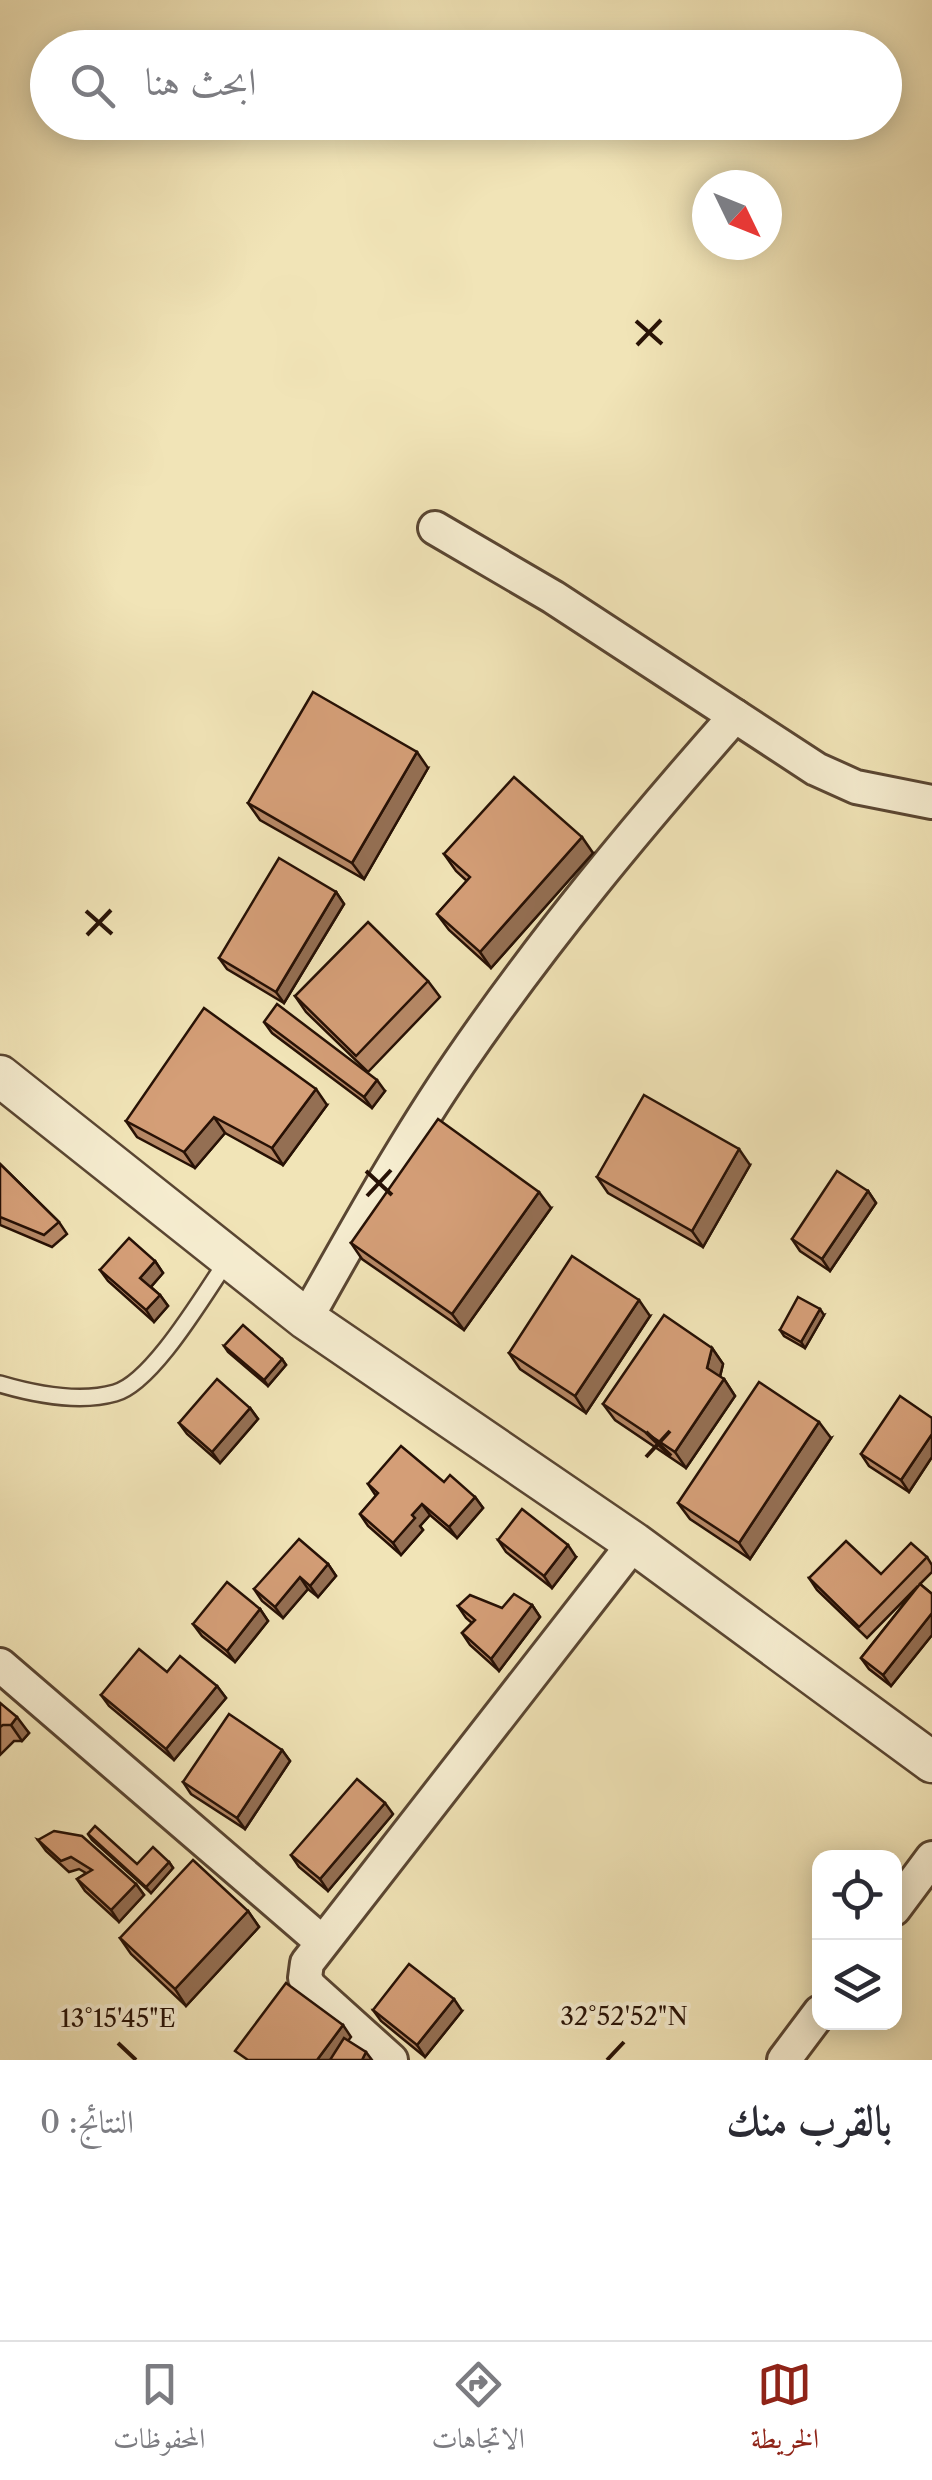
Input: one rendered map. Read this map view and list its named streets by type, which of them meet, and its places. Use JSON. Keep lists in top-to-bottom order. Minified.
{"north":"bottom right","page":{"search":"ابحث هنا","heading":["بالقرب منك","النتائج: 0"],"nav":["الخريطة","الاتجاهات","المحفوظات"]},"coordinates":["32°52'52\"N","13°15'45\"E"]}
